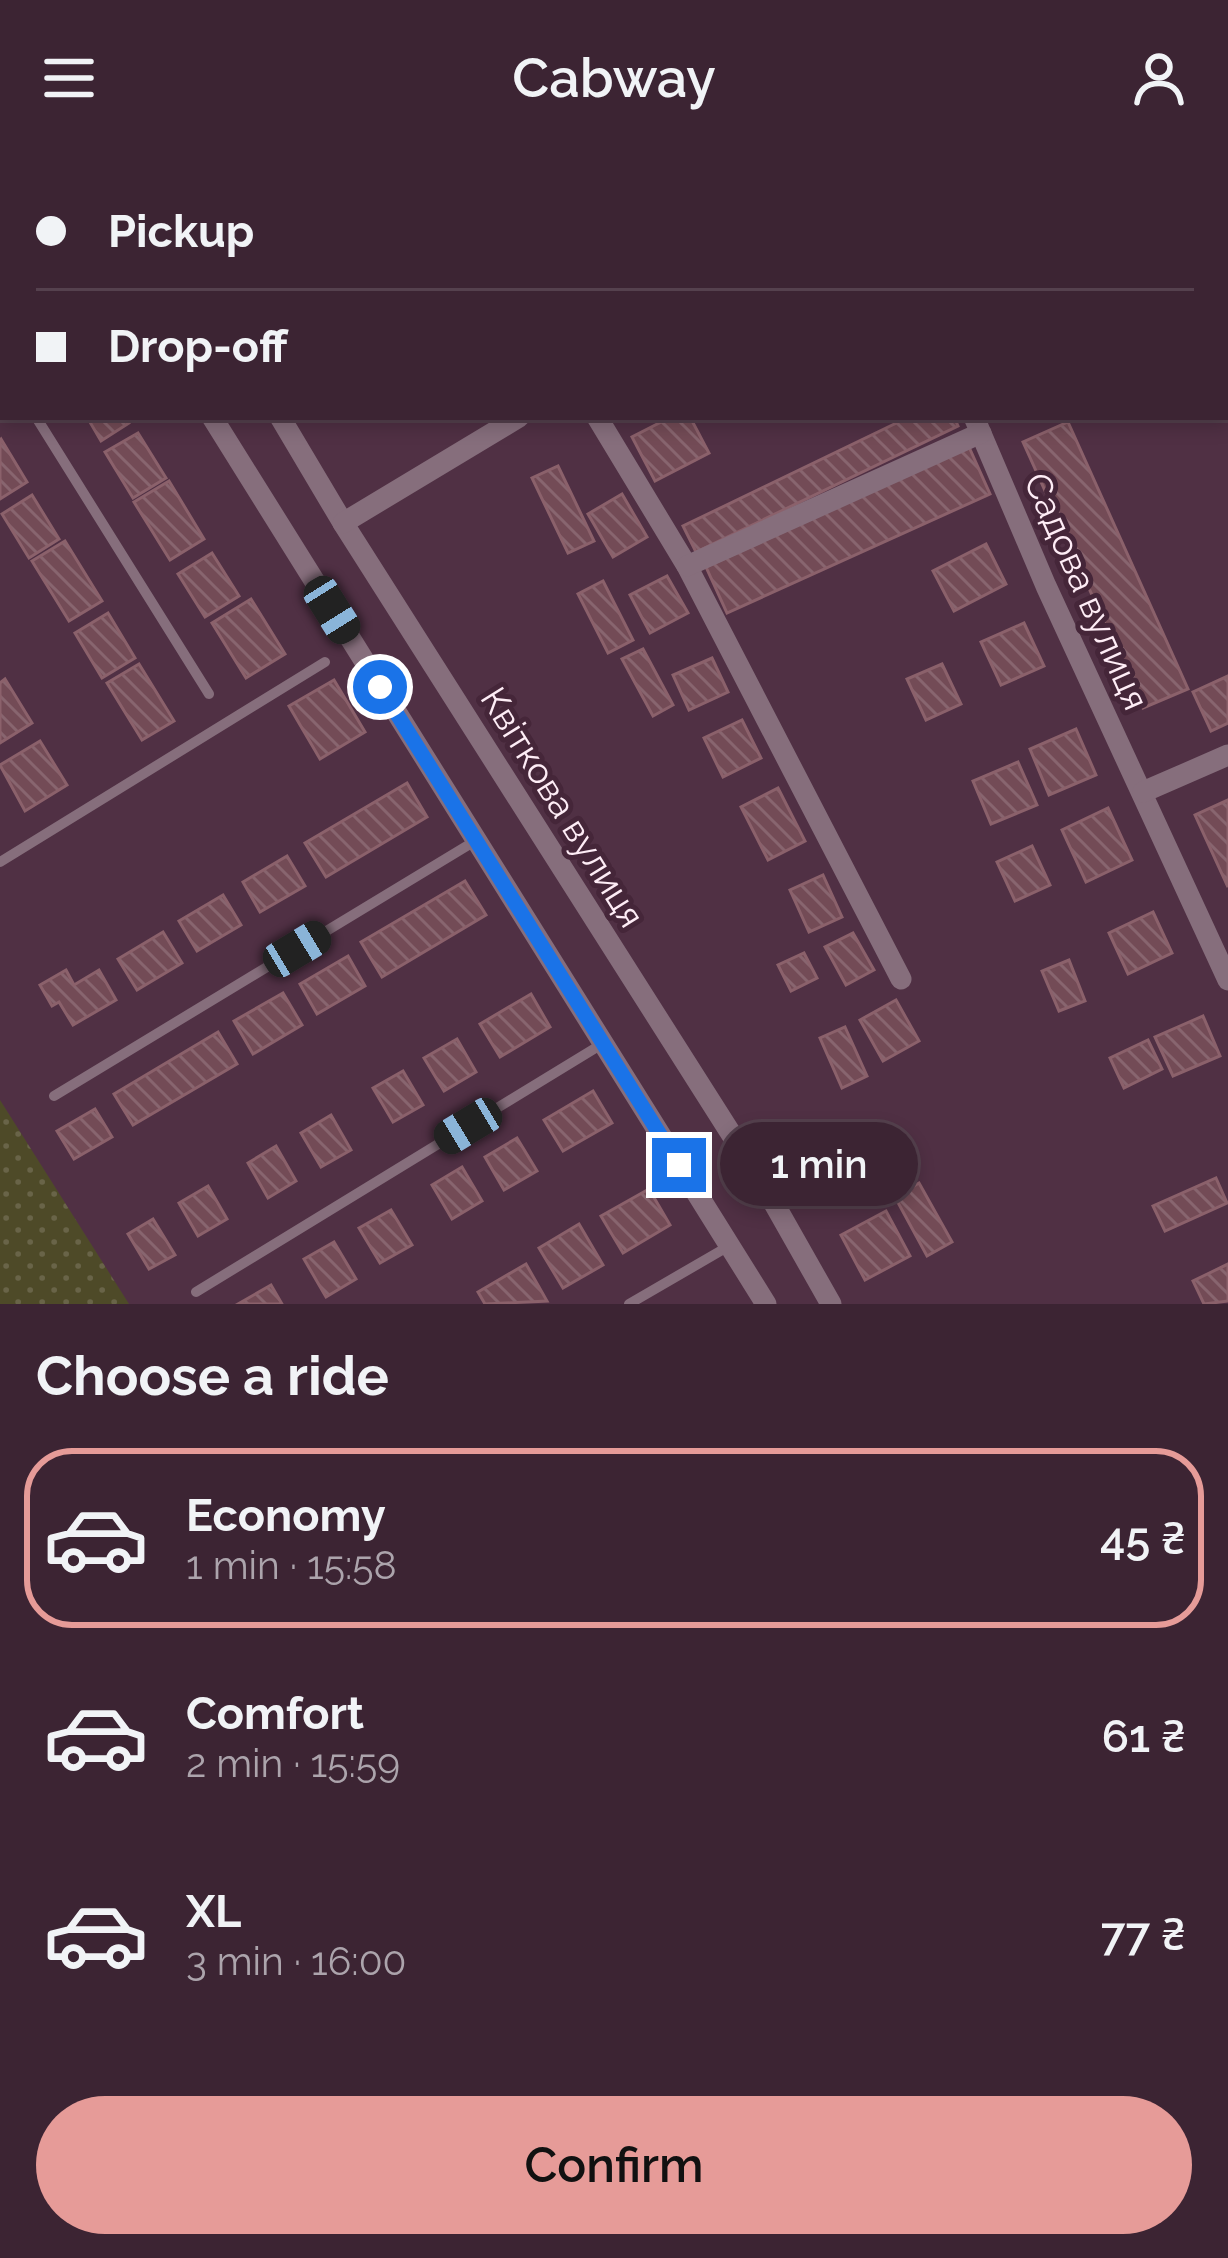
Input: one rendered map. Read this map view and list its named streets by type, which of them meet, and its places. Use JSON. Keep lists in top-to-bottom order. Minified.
{"streets":{"street":["Садова вулиця","Квіткова вулиця"]},"page":{"header":"Cabway","banner":["Pickup","Drop-off"],"bubble":"1 min","heading":"Choose a ride","list":[{"name":"Economy","note":"1 min · 15:58","value":"45 ₴"},{"name":"Comfort","note":"2 min · 15:59","value":"61 ₴"},{"name":"XL","note":"3 min · 16:00","value":"77 ₴"}],"buttons":"Confirm"}}
